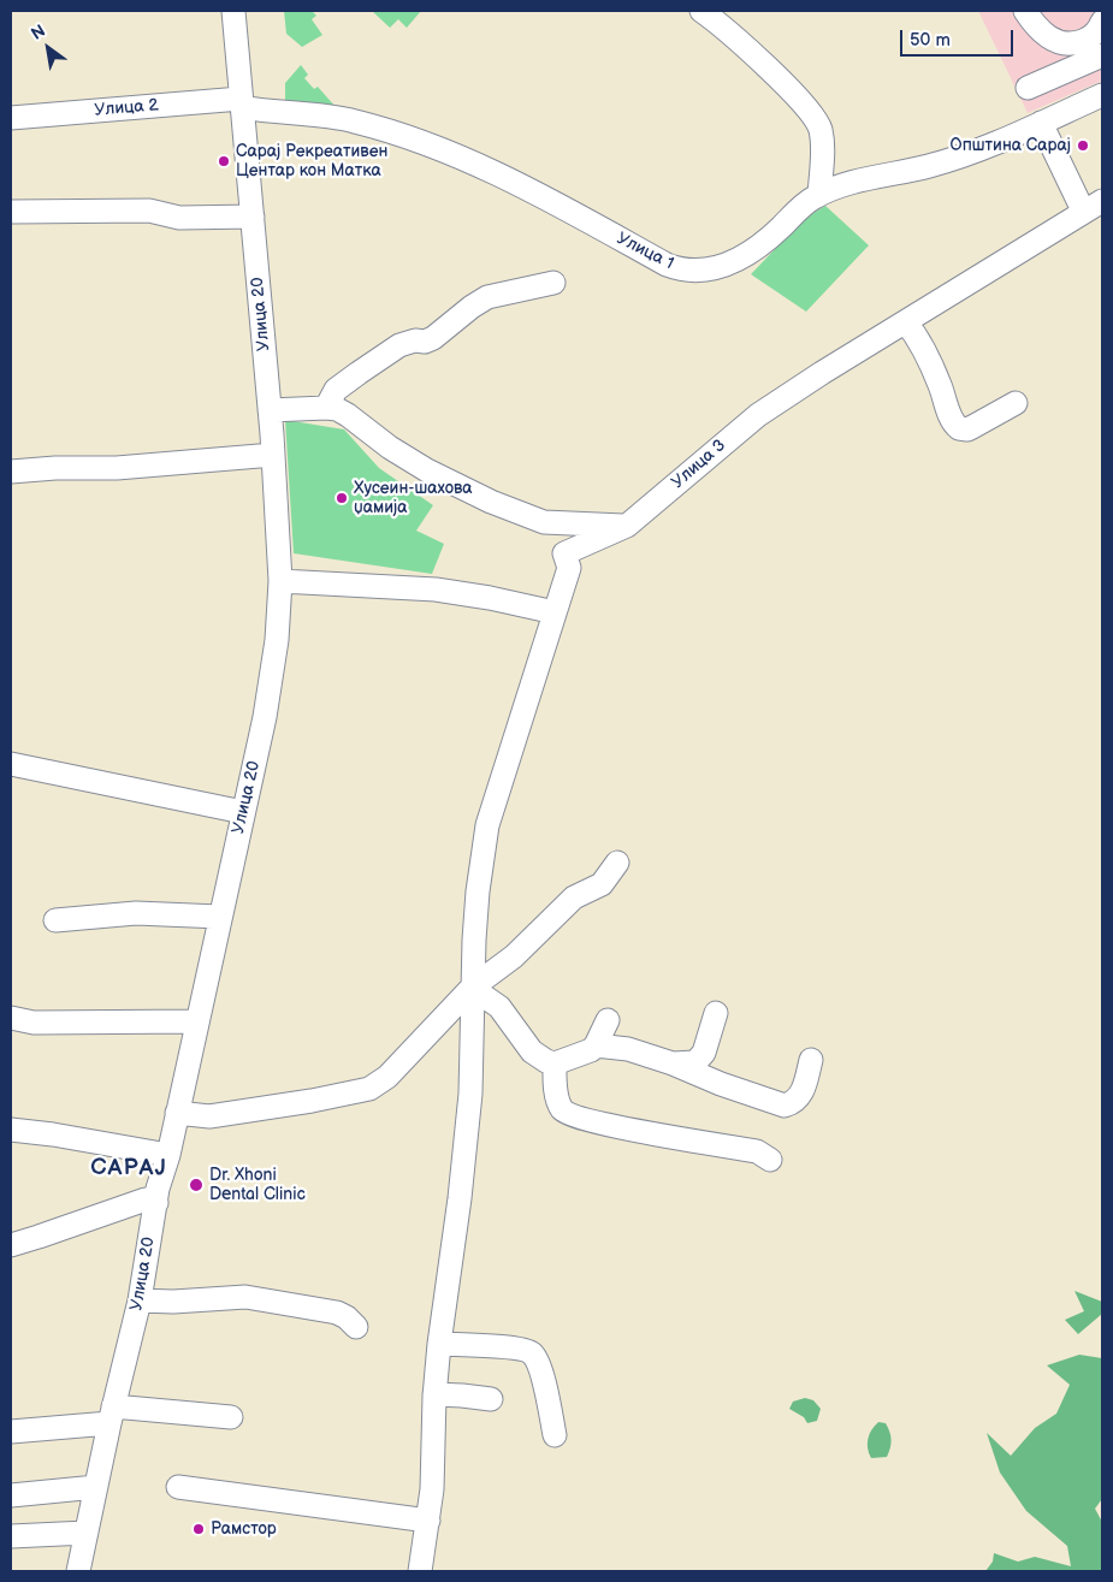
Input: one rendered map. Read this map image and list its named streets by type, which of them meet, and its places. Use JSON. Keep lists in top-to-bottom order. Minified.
{"streets":{"street":["Улица 2","Улица 1","Улица 20","Улица 3"]},"crossings":[["Улица 2","Улица 1"],["Улица 2","Улица 20"],["Улица 1","Улица 20"]],"districts":["САРАЈ"],"places":["Општина Сарај","Сарај Рекреативен Центар кон Матка","Хусеин-шахова џамија","Dr. Xhoni Dental Clinic","Рамстор"],"scale_bar":"50 m","north":"top left"}
